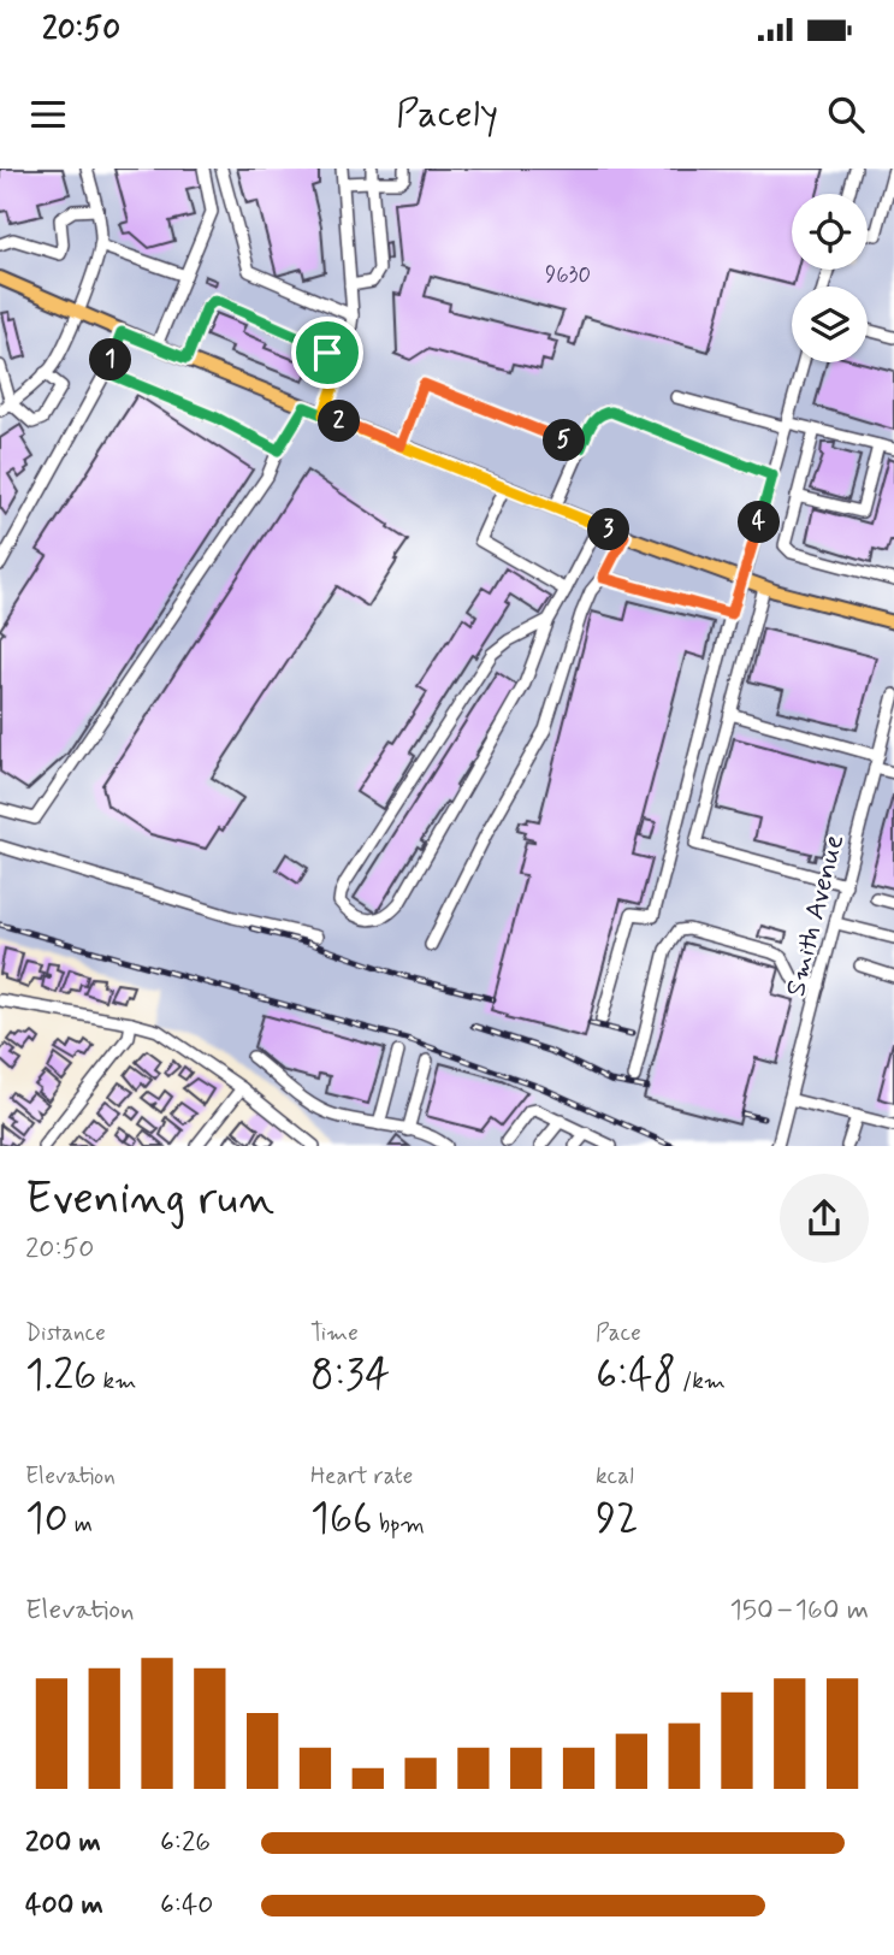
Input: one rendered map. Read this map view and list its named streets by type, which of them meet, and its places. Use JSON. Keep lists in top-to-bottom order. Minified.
{"streets":{"street":["Smith Avenue"]},"house_numbers":["9630"],"page":{"status":"20:50","header":"Pacely","pins":["1","2","5","4","3"],"heading":["Evening run","20:50"],"stats":[["Distance","1.26 km"],["Time","8:34"],["Pace","6:48 /km"],["Elevation","10 m"],["Heart rate","166 bpm"],["kcal","92"]],"chart":["Elevation","150–160 m"],"list":[{"name":"200 m","note":"6:26"},{"name":"400 m","note":"6:40"}]}}
